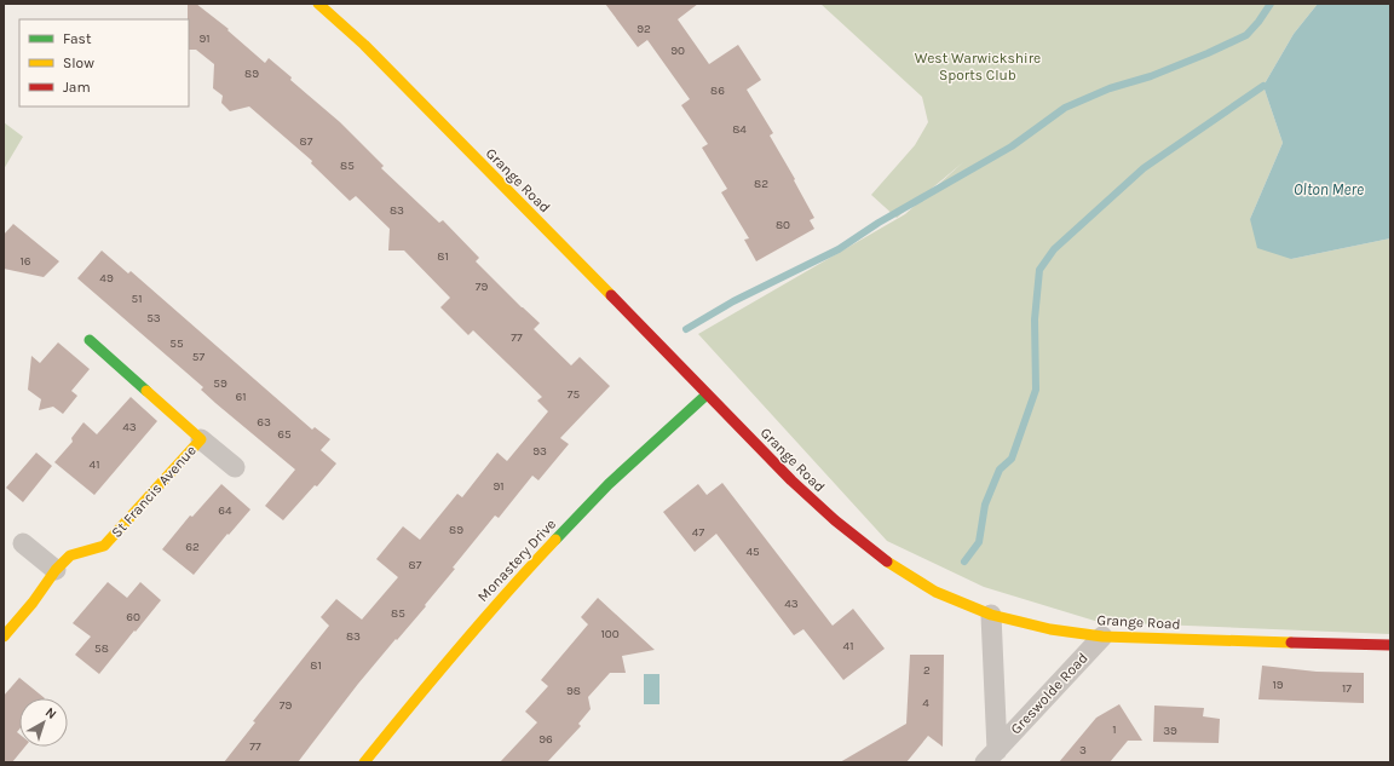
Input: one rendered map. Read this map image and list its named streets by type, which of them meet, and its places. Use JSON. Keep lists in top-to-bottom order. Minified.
{"streets":{"street":["Grange Road","St Francis Avenue","Monastery Drive","Greswolde Road"]},"crossings":[["Grange Road","Monastery Drive"],["Grange Road","Greswolde Road"]],"water":["Olton Mere"],"parks":["West Warwickshire Sports Club"],"house_numbers":["92","91","90","89","86","84","87","85","82","83","80","81","16","49","79","51","53","77","55","57","59","75","61","63","43","65","93","41","91","64","89","47","62","45","87","43","85","60","100","83","41","58","81","2","19","17","98","4","79","1","39","96","77","3"],"legend":["Fast","Slow","Jam"],"north":"top right"}
